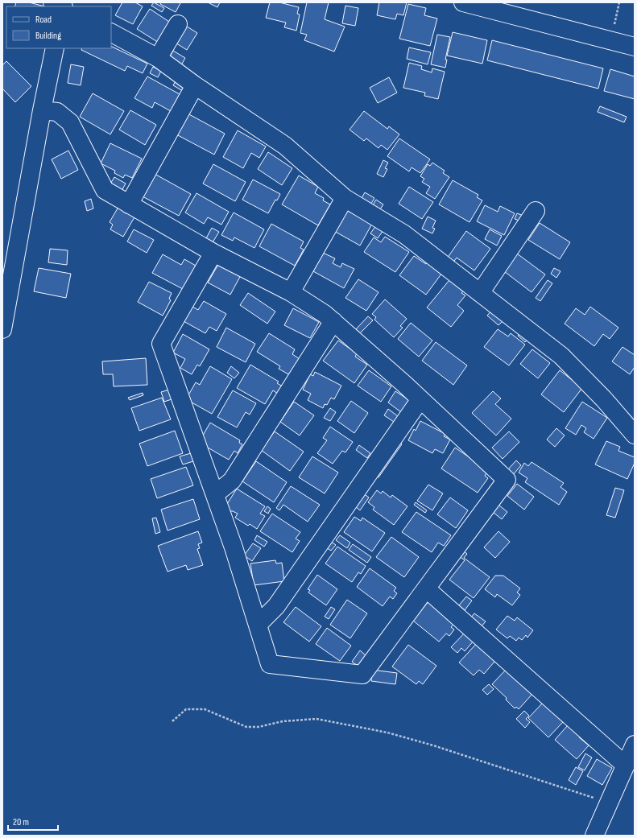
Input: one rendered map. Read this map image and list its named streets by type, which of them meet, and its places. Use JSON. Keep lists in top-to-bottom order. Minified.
{"legend":["Road","Building"],"scale_bar":"20 m"}
